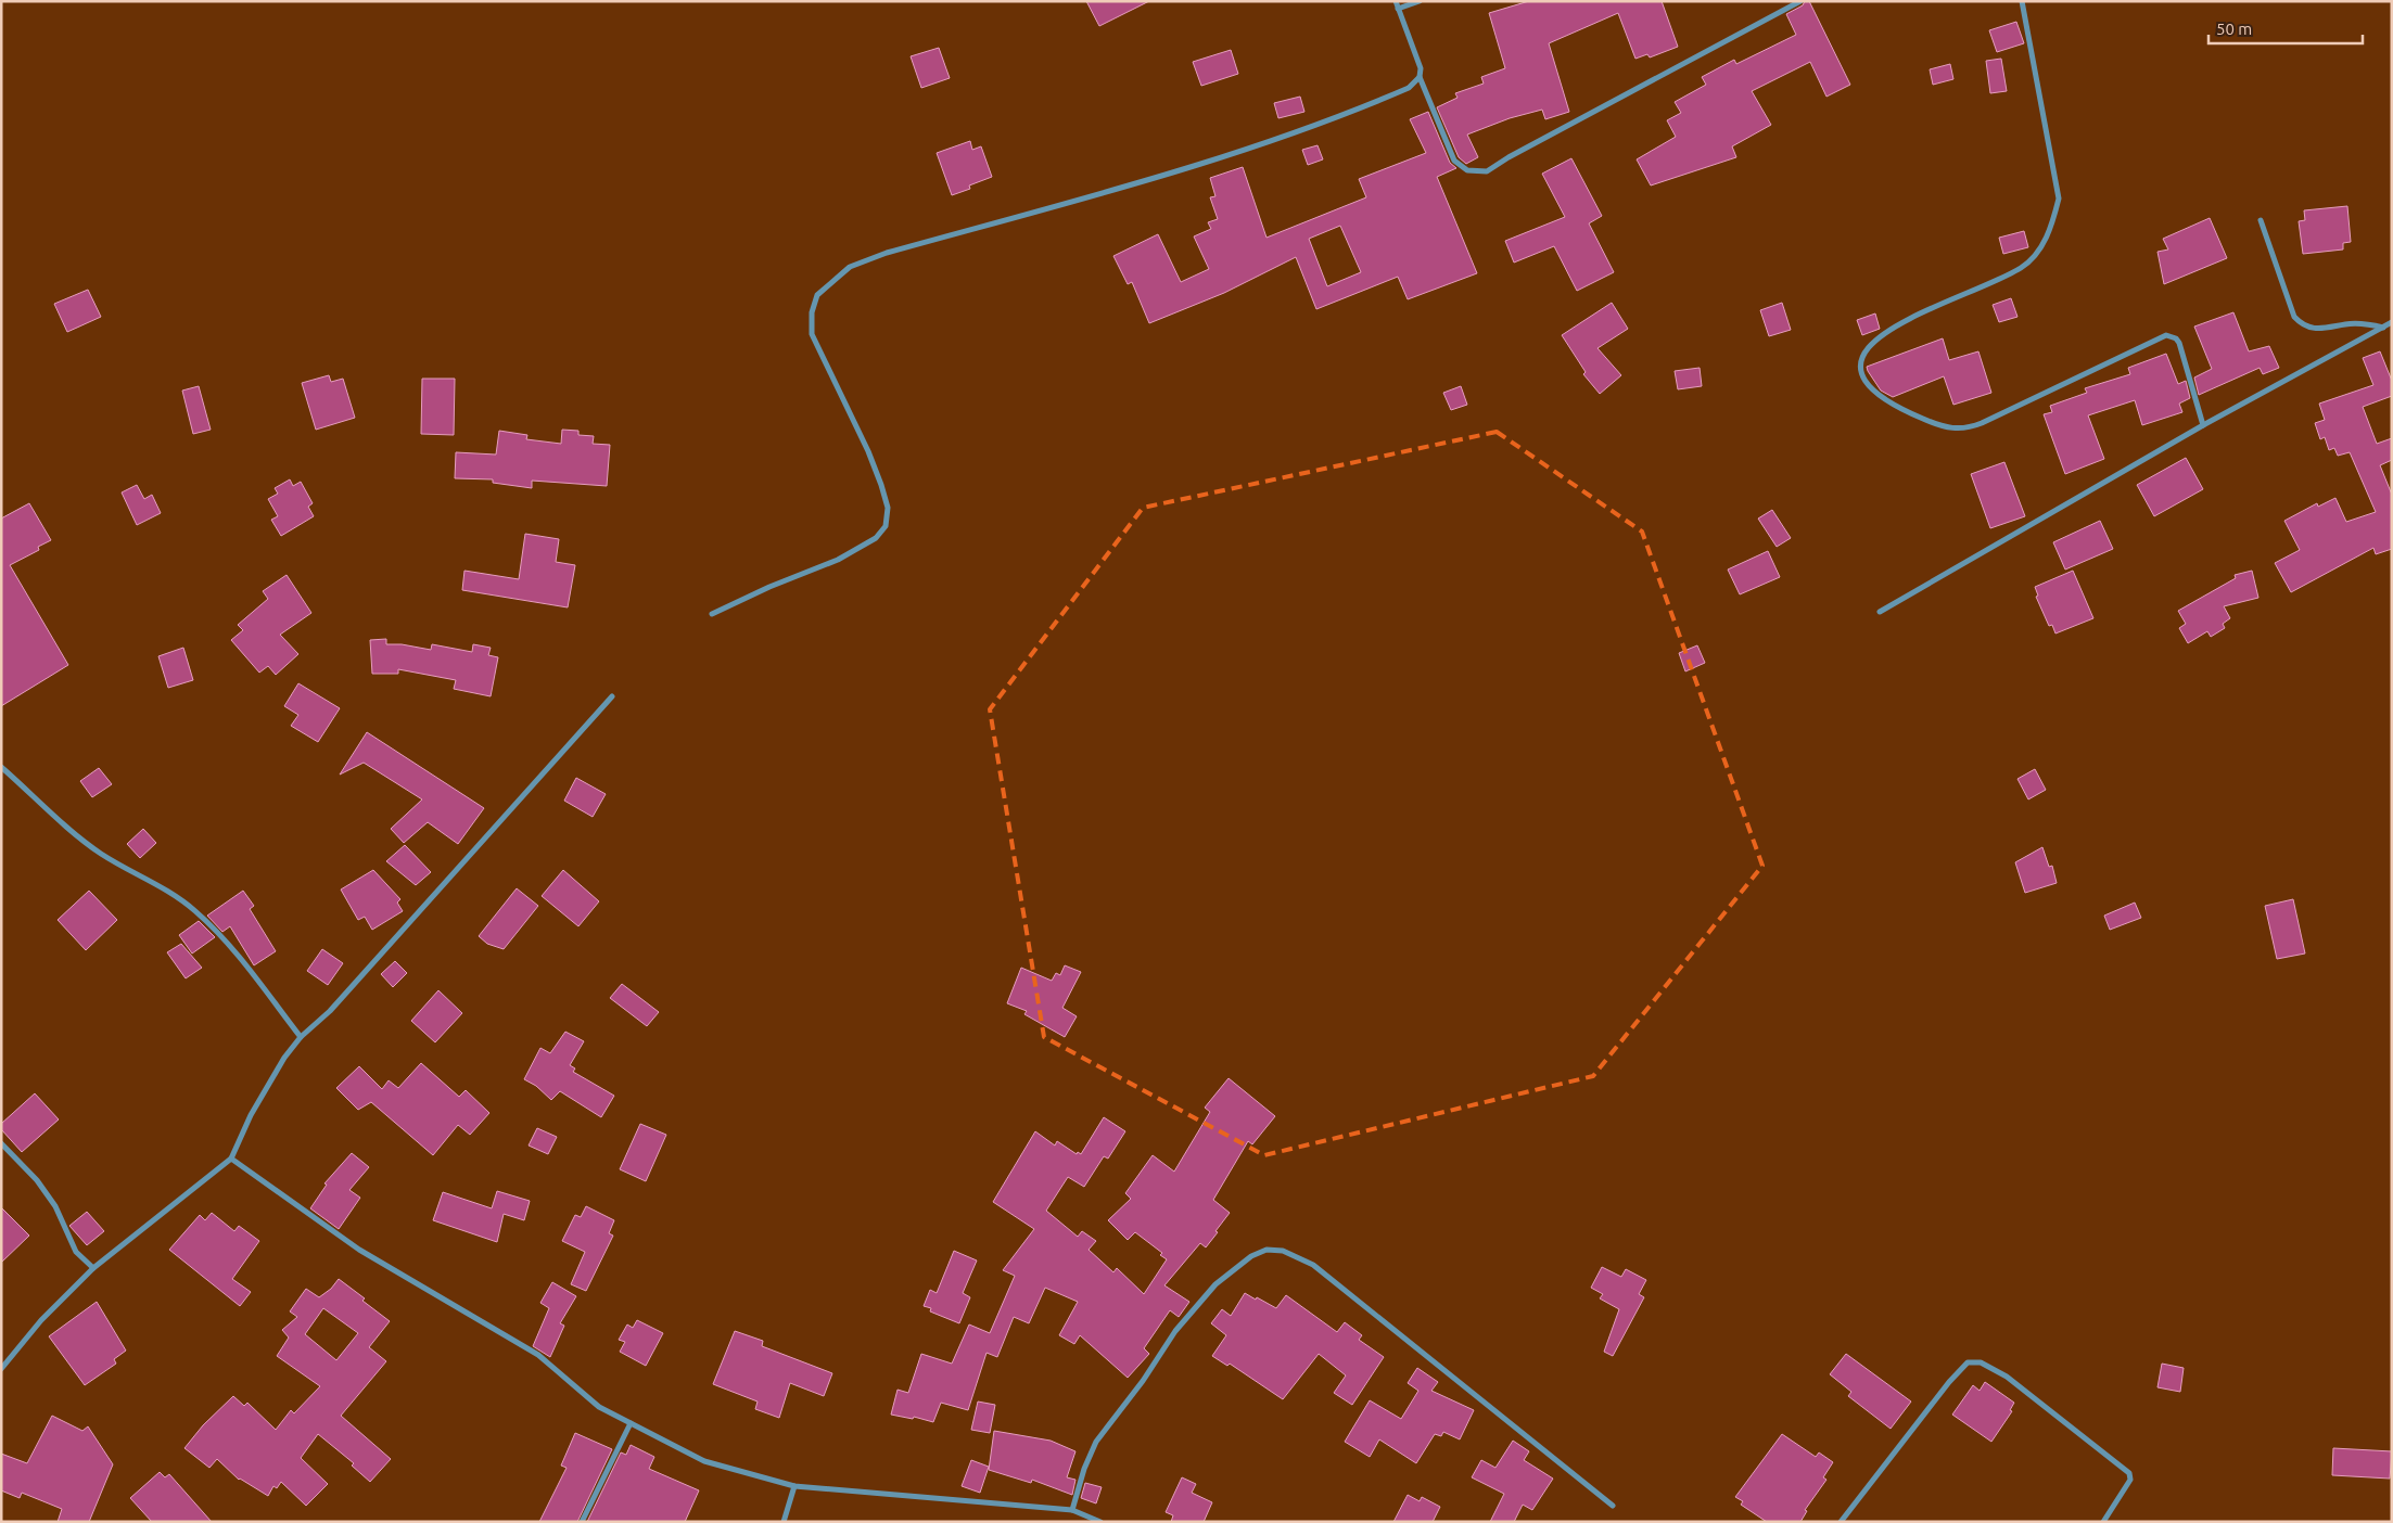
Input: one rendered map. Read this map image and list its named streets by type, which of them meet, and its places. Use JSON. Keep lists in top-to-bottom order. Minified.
{"scale_bar":"50 m"}
